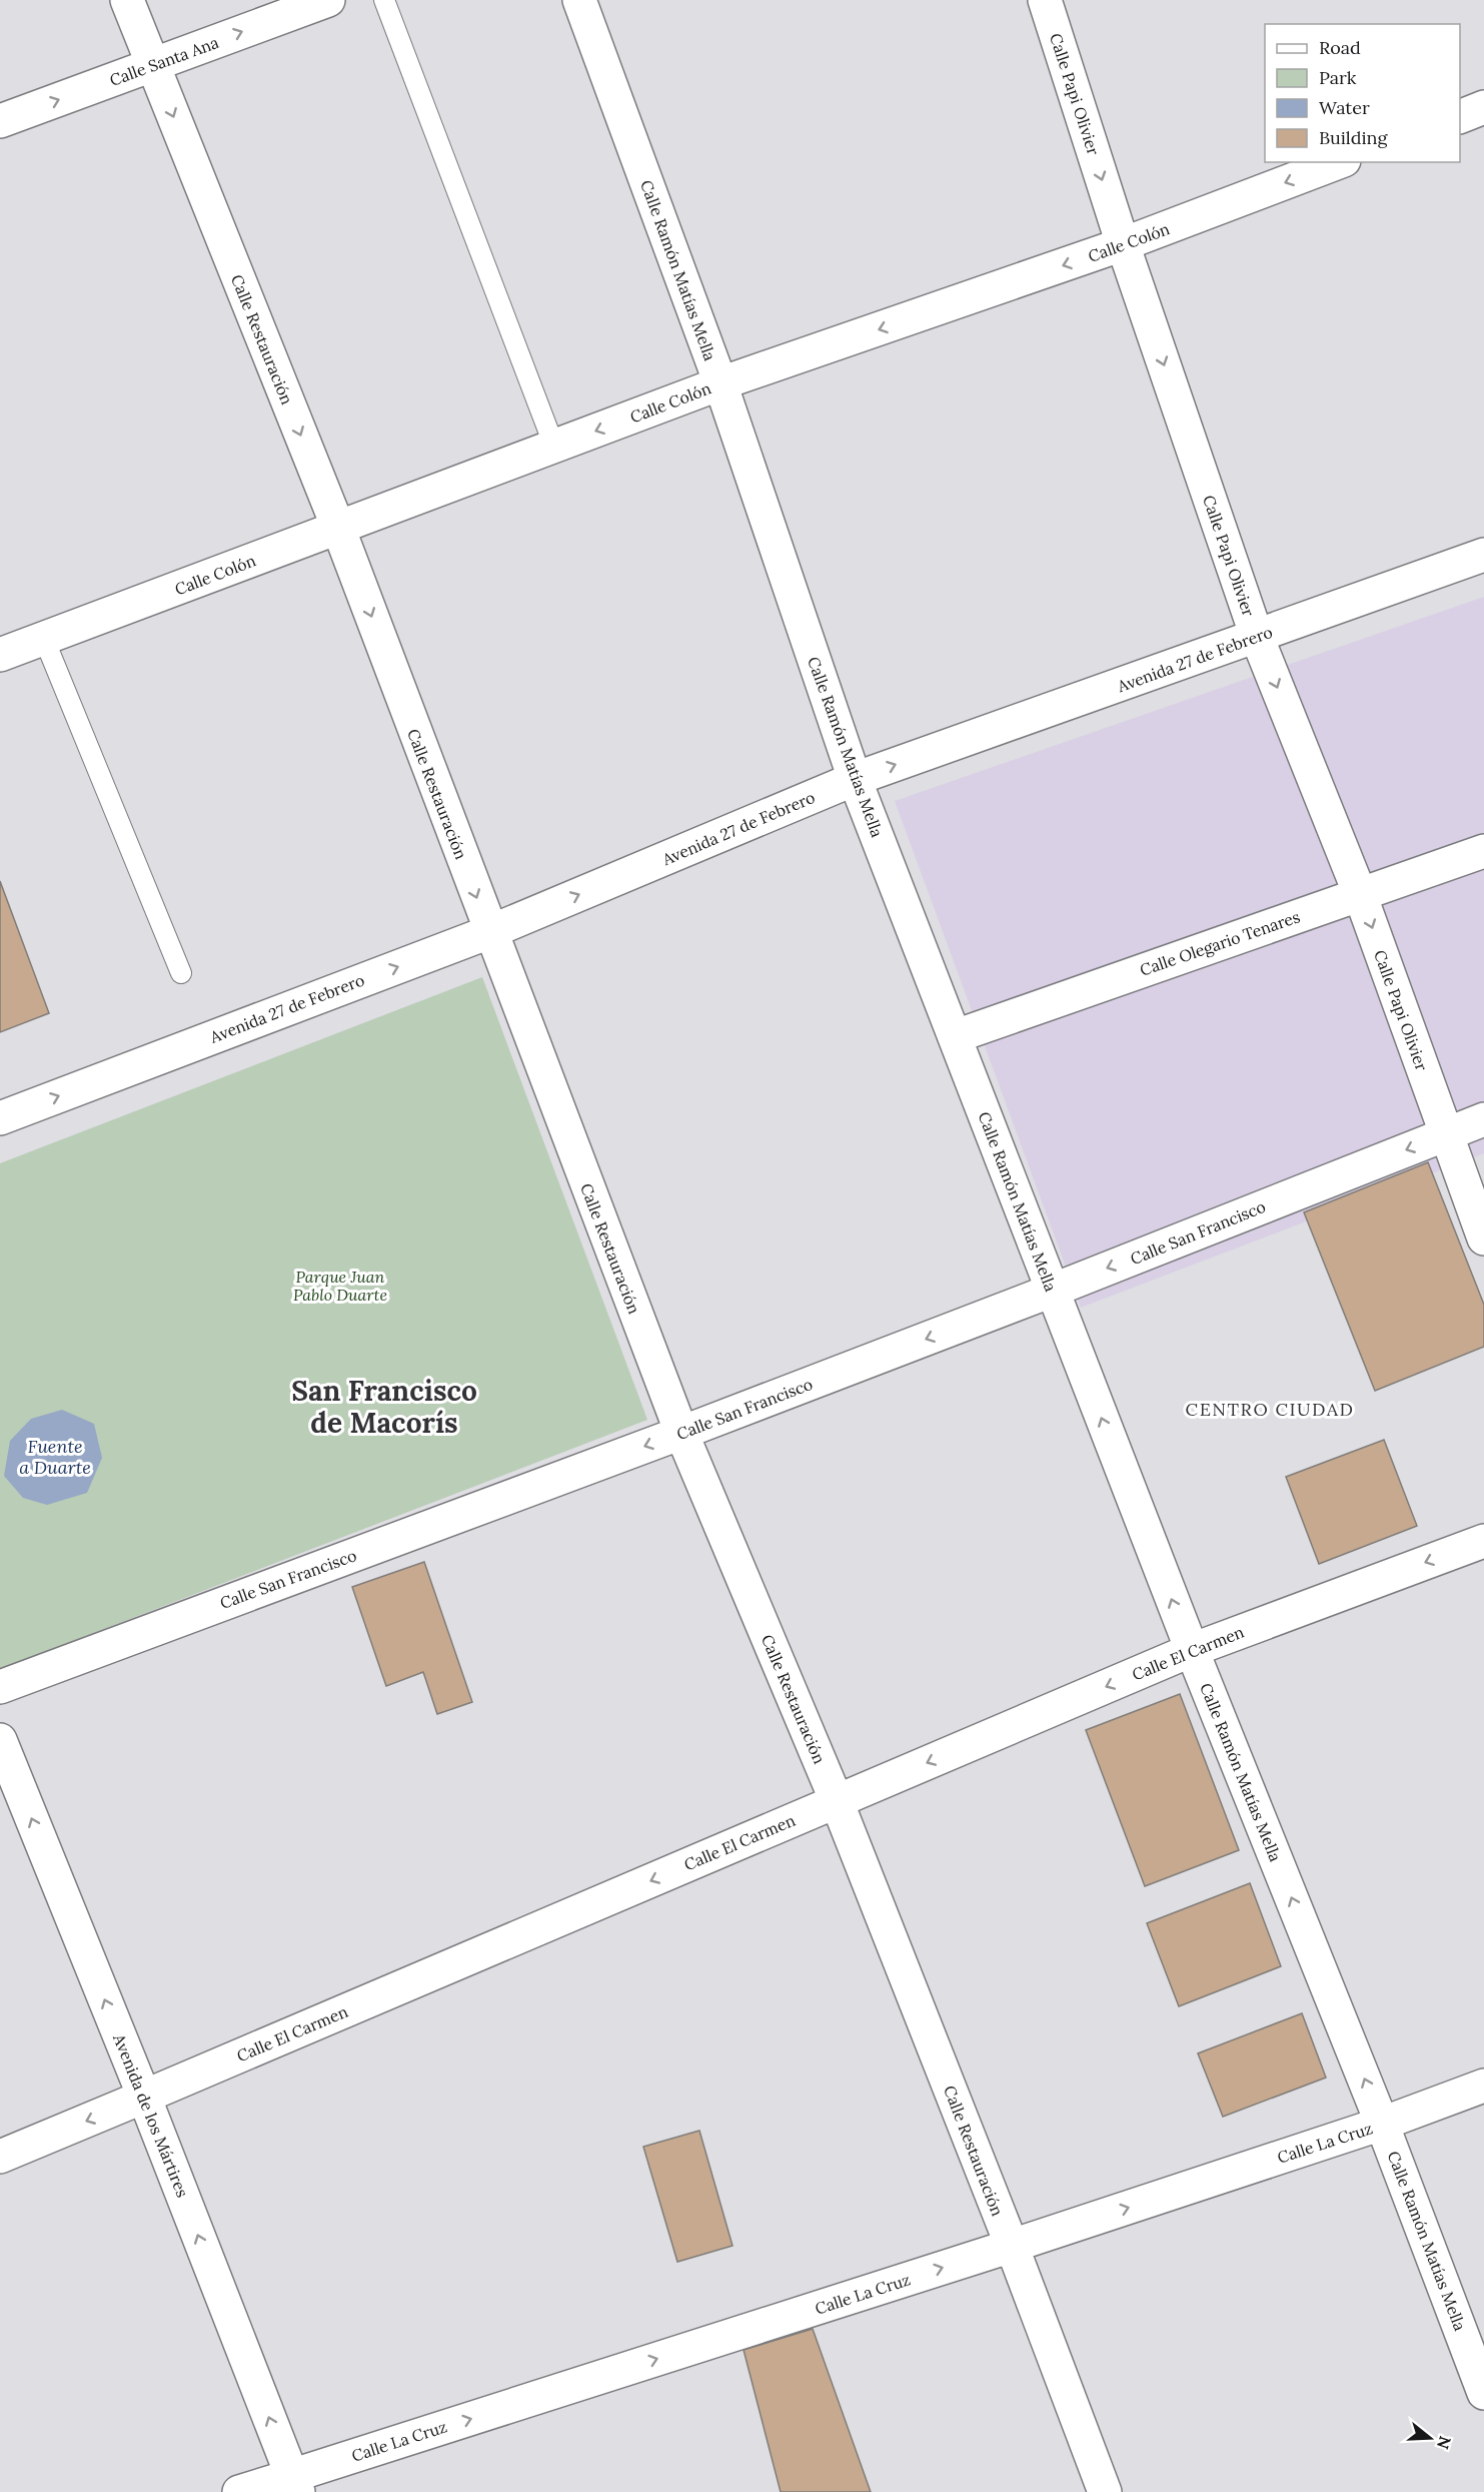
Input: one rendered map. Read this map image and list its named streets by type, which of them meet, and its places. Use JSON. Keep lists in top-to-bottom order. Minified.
{"streets":{"street":["Calle Santa Ana","Calle Papi Olivier","Calle Colón","Calle Ramón Matías Mella","Calle Restauración","Avenida 27 de Febrero","Calle Olegario Tenares","Calle San Francisco","Calle El Carmen","Avenida de los Mártires","Calle La Cruz"]},"crossings":[["Calle Santa Ana","Calle Restauración"],["Calle Papi Olivier","Calle Colón"],["Calle Papi Olivier","Avenida 27 de Febrero"],["Calle Papi Olivier","Calle Olegario Tenares"],["Calle Papi Olivier","Calle San Francisco"],["Calle Colón","Calle Ramón Matías Mella"],["Calle Colón","Calle Restauración"],["Calle Ramón Matías Mella","Avenida 27 de Febrero"],["Calle Ramón Matías Mella","Calle Olegario Tenares"],["Calle Ramón Matías Mella","Calle San Francisco"],["Calle Ramón Matías Mella","Calle El Carmen"],["Calle Ramón Matías Mella","Calle La Cruz"],["Calle Restauración","Avenida 27 de Febrero"],["Calle Restauración","Calle San Francisco"],["Calle Restauración","Calle El Carmen"],["Calle Restauración","Calle La Cruz"],["Calle El Carmen","Avenida de los Mártires"],["Avenida de los Mártires","Calle La Cruz"]],"one_way":["Calle Santa Ana","Calle Papi Olivier","Calle Colón","Calle Ramón Matías Mella","Avenida 27 de Febrero","Calle San Francisco","Calle El Carmen","Avenida de los Mártires","Calle La Cruz"],"districts":["San Francisco de Macorís","CENTRO CIUDAD"],"water":["Fuente a Duarte"],"parks":["Parque Juan Pablo Duarte"],"legend":["Road","Park","Water","Building"],"north":"right"}
